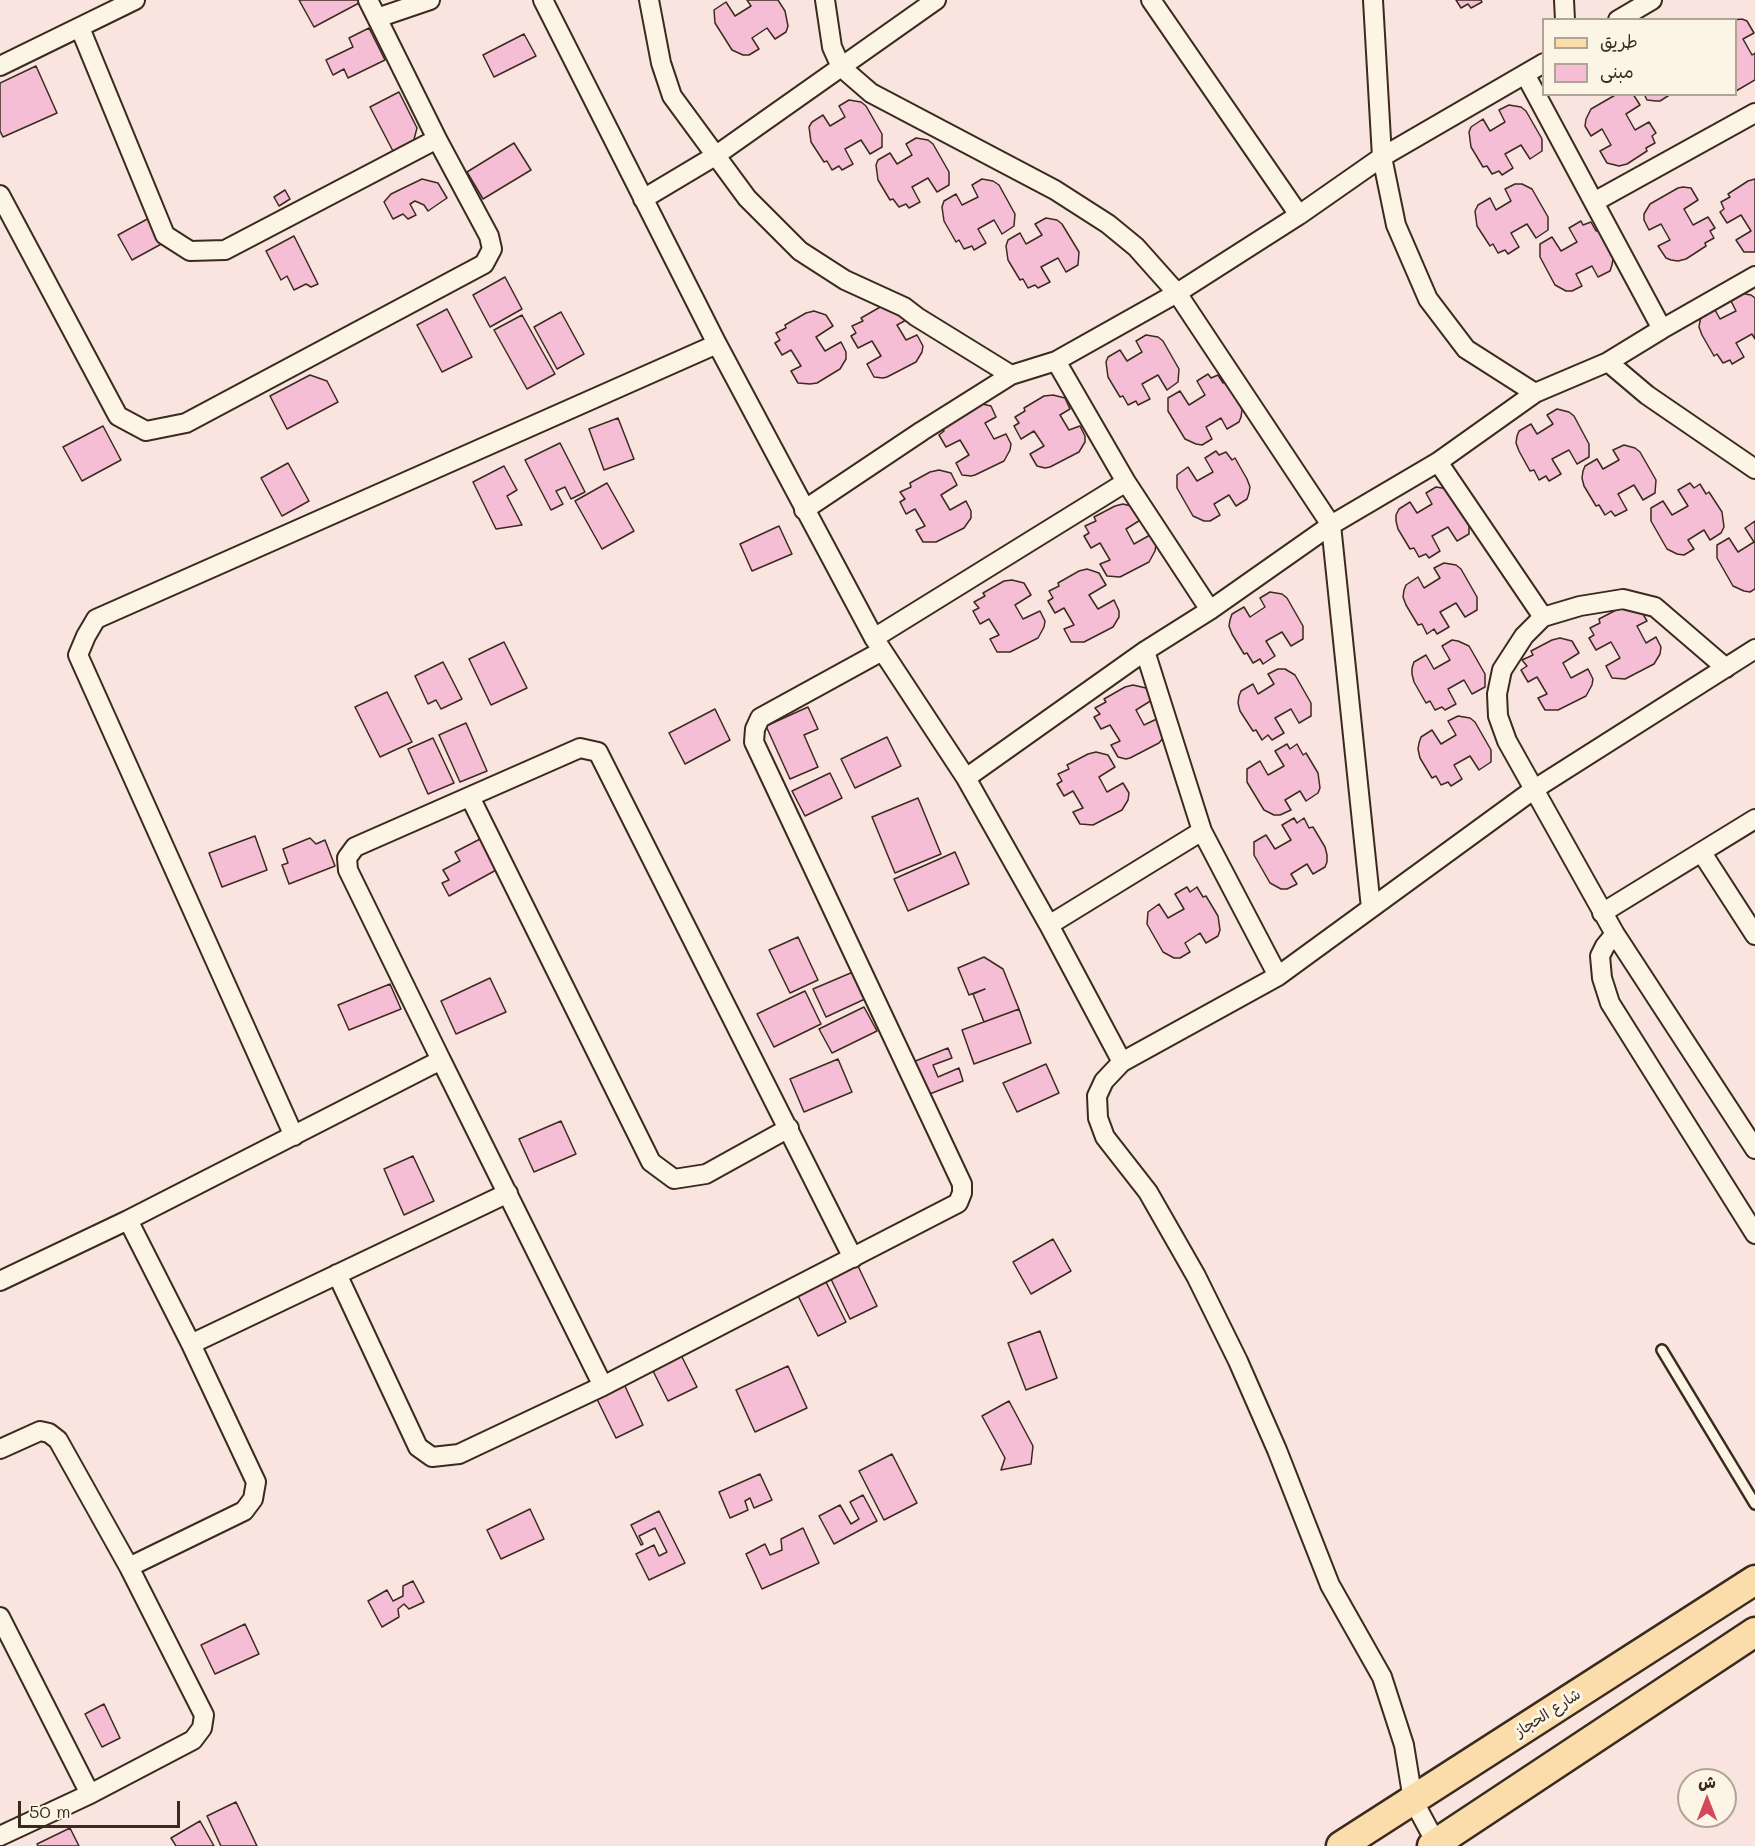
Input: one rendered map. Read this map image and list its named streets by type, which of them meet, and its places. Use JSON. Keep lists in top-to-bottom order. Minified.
{"streets":{"main road":["شارع الحجاز"]},"legend":["طريق","مبنى"],"scale_bar":"50 m","north":"top"}
